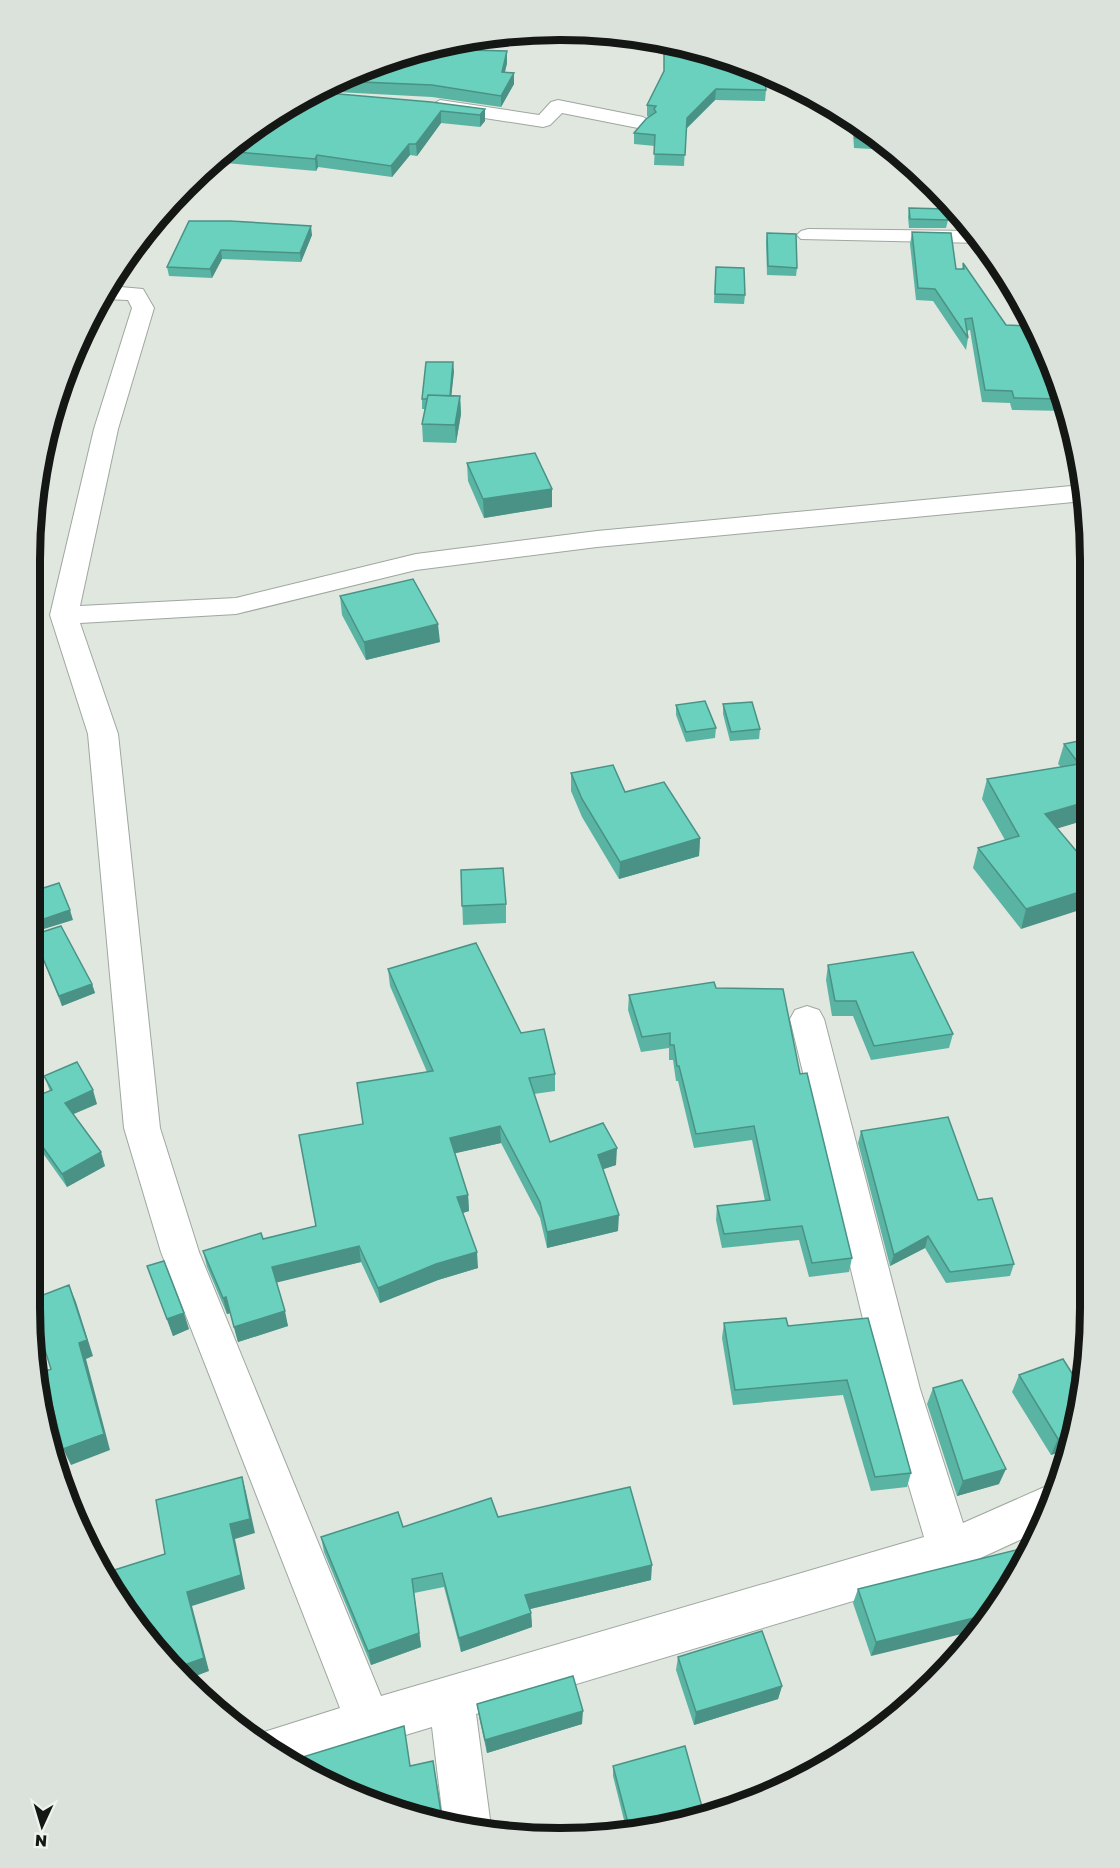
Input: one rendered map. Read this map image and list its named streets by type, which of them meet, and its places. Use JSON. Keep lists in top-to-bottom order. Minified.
{"north":"bottom"}
